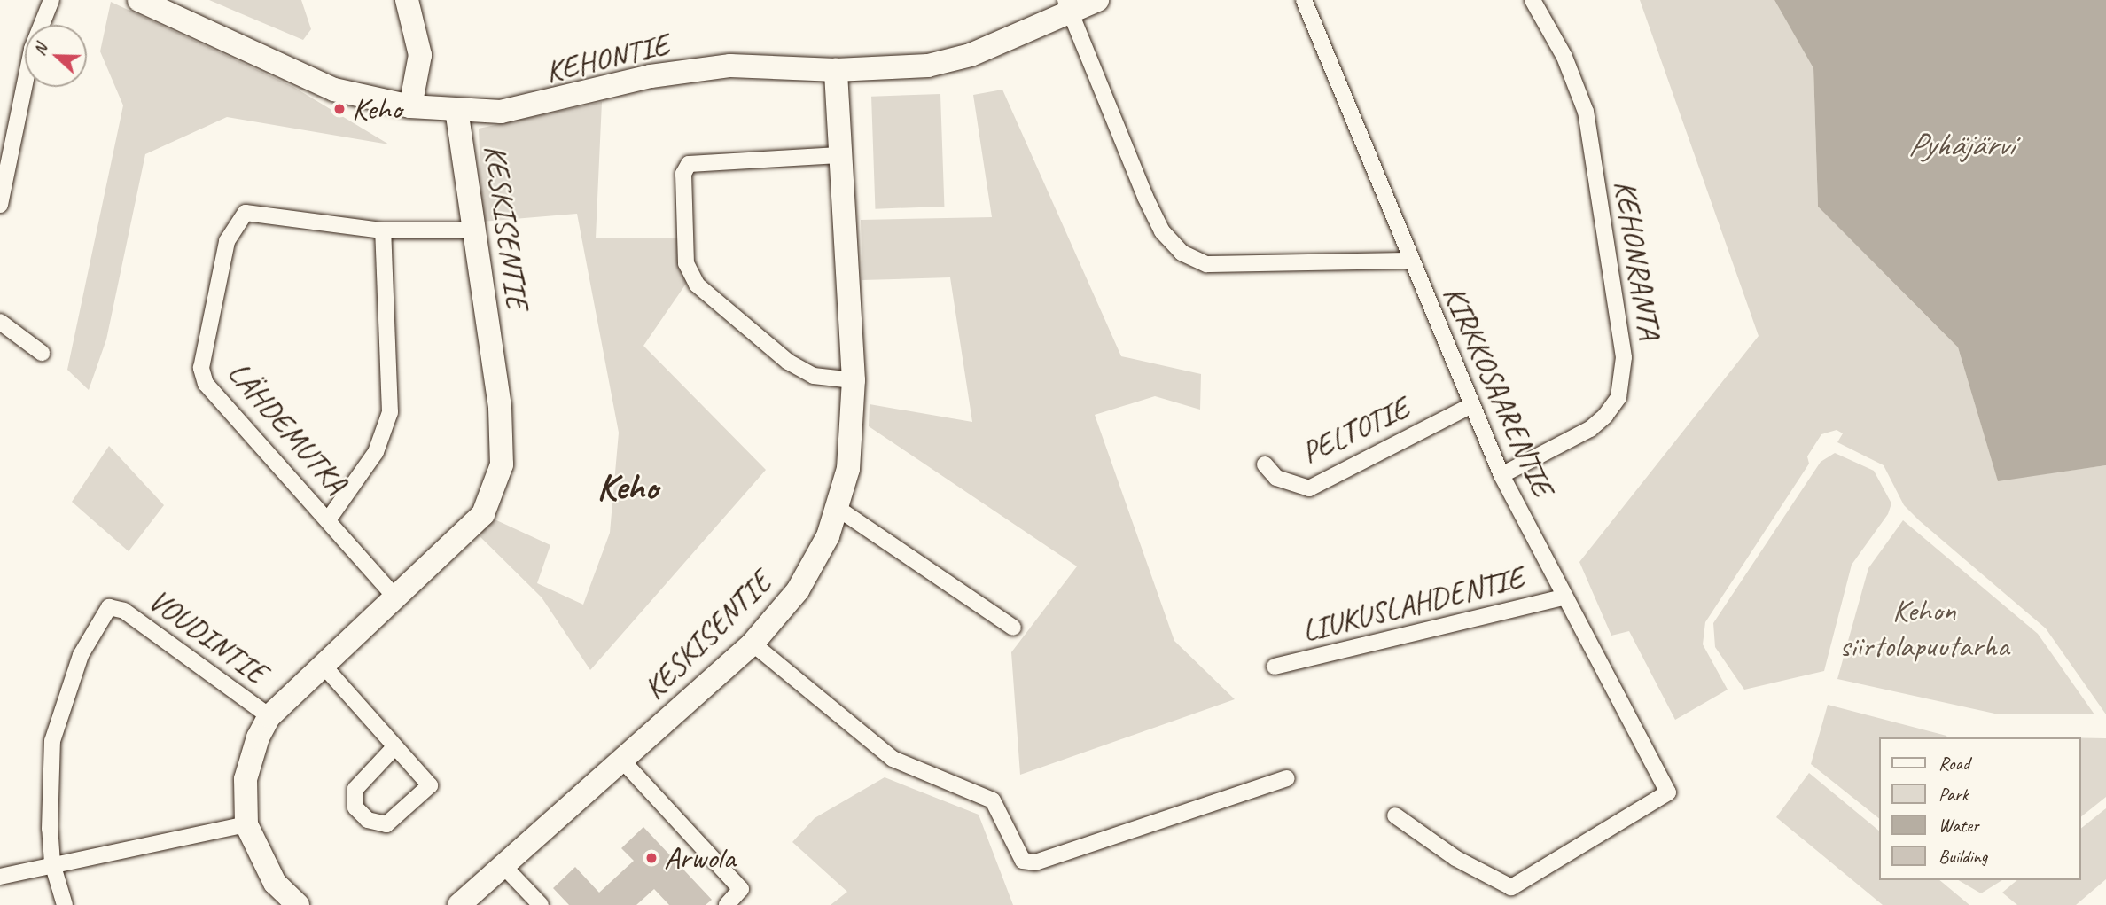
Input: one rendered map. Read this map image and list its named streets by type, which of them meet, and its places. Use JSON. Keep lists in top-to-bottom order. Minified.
{"streets":{"street":["KEHONTIE","KESKISENTIE","KEHONRANTA","KIRKKOSAARENTIE","LÄHDEMUTKA","PELTOTIE","LIUKUSLAHDENTIE","VOUDINTIE"]},"crossings":[["KEHONTIE","KESKISENTIE"],["KESKISENTIE","LÄHDEMUTKA"],["KESKISENTIE","VOUDINTIE"],["KEHONRANTA","KIRKKOSAARENTIE"],["KIRKKOSAARENTIE","PELTOTIE"],["KIRKKOSAARENTIE","LIUKUSLAHDENTIE"]],"districts":["Keho"],"water":["Pyhäjärvi"],"parks":["Kehon siirtolapuutarha"],"places":["Keho","Arwola"],"legend":["Road","Park","Water","Building"],"north":"left"}
